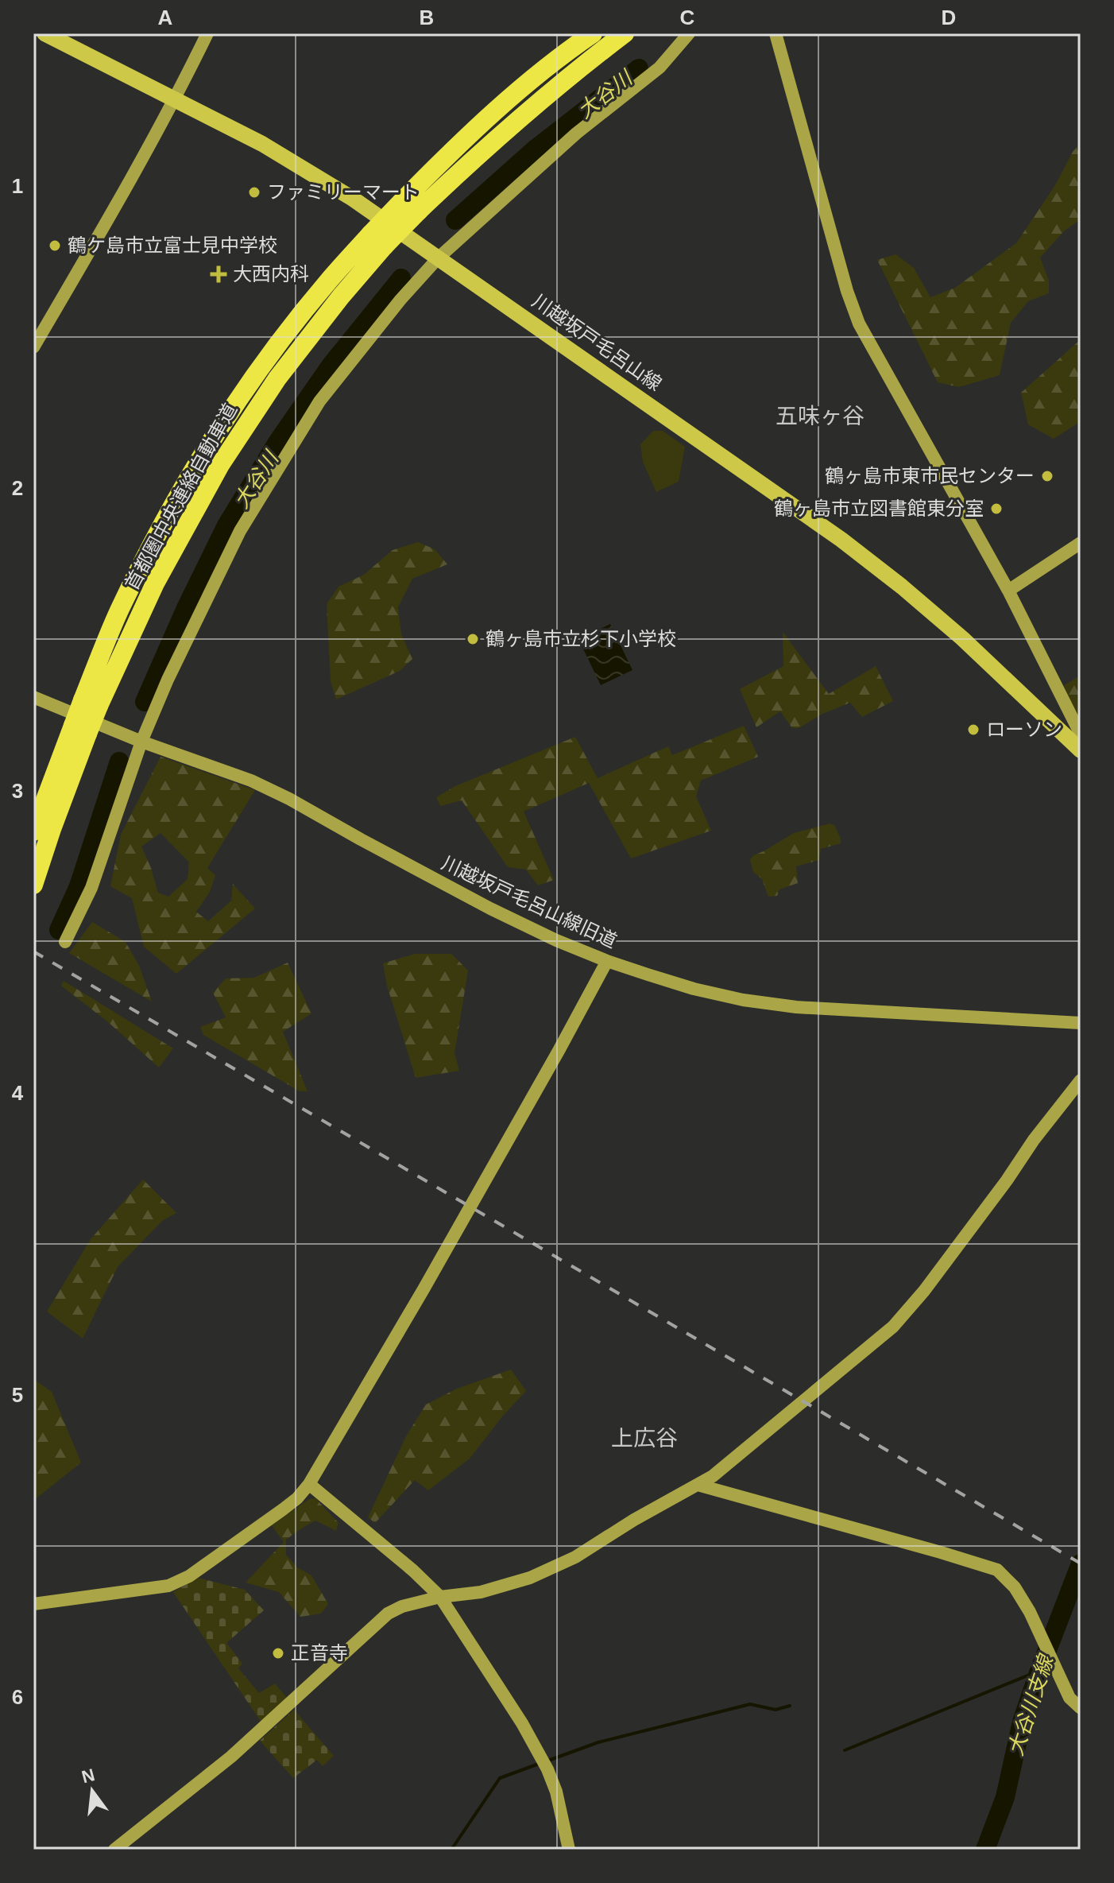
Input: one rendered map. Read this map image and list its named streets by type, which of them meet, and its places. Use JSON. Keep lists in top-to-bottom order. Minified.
{"streets":{"highway":["首都圏中央連絡自動車道"],"main road":["川越坂戸毛呂山線"],"street":["川越坂戸毛呂山線旧道"]},"districts":["五味ヶ谷","上広谷"],"water":["大谷川","大谷川支線"],"places":{"other":["ファミリーマート","鶴ケ島市立富士見中学校","鶴ヶ島市東市民センター","鶴ヶ島市立図書館東分室","鶴ヶ島市立杉下小学校","ローソン","正音寺"],"health":["大西内科"]},"north":"top","grid":{"columns":["A","B","C","D"],"rows":["1","2","3","4","5","6"]}}
